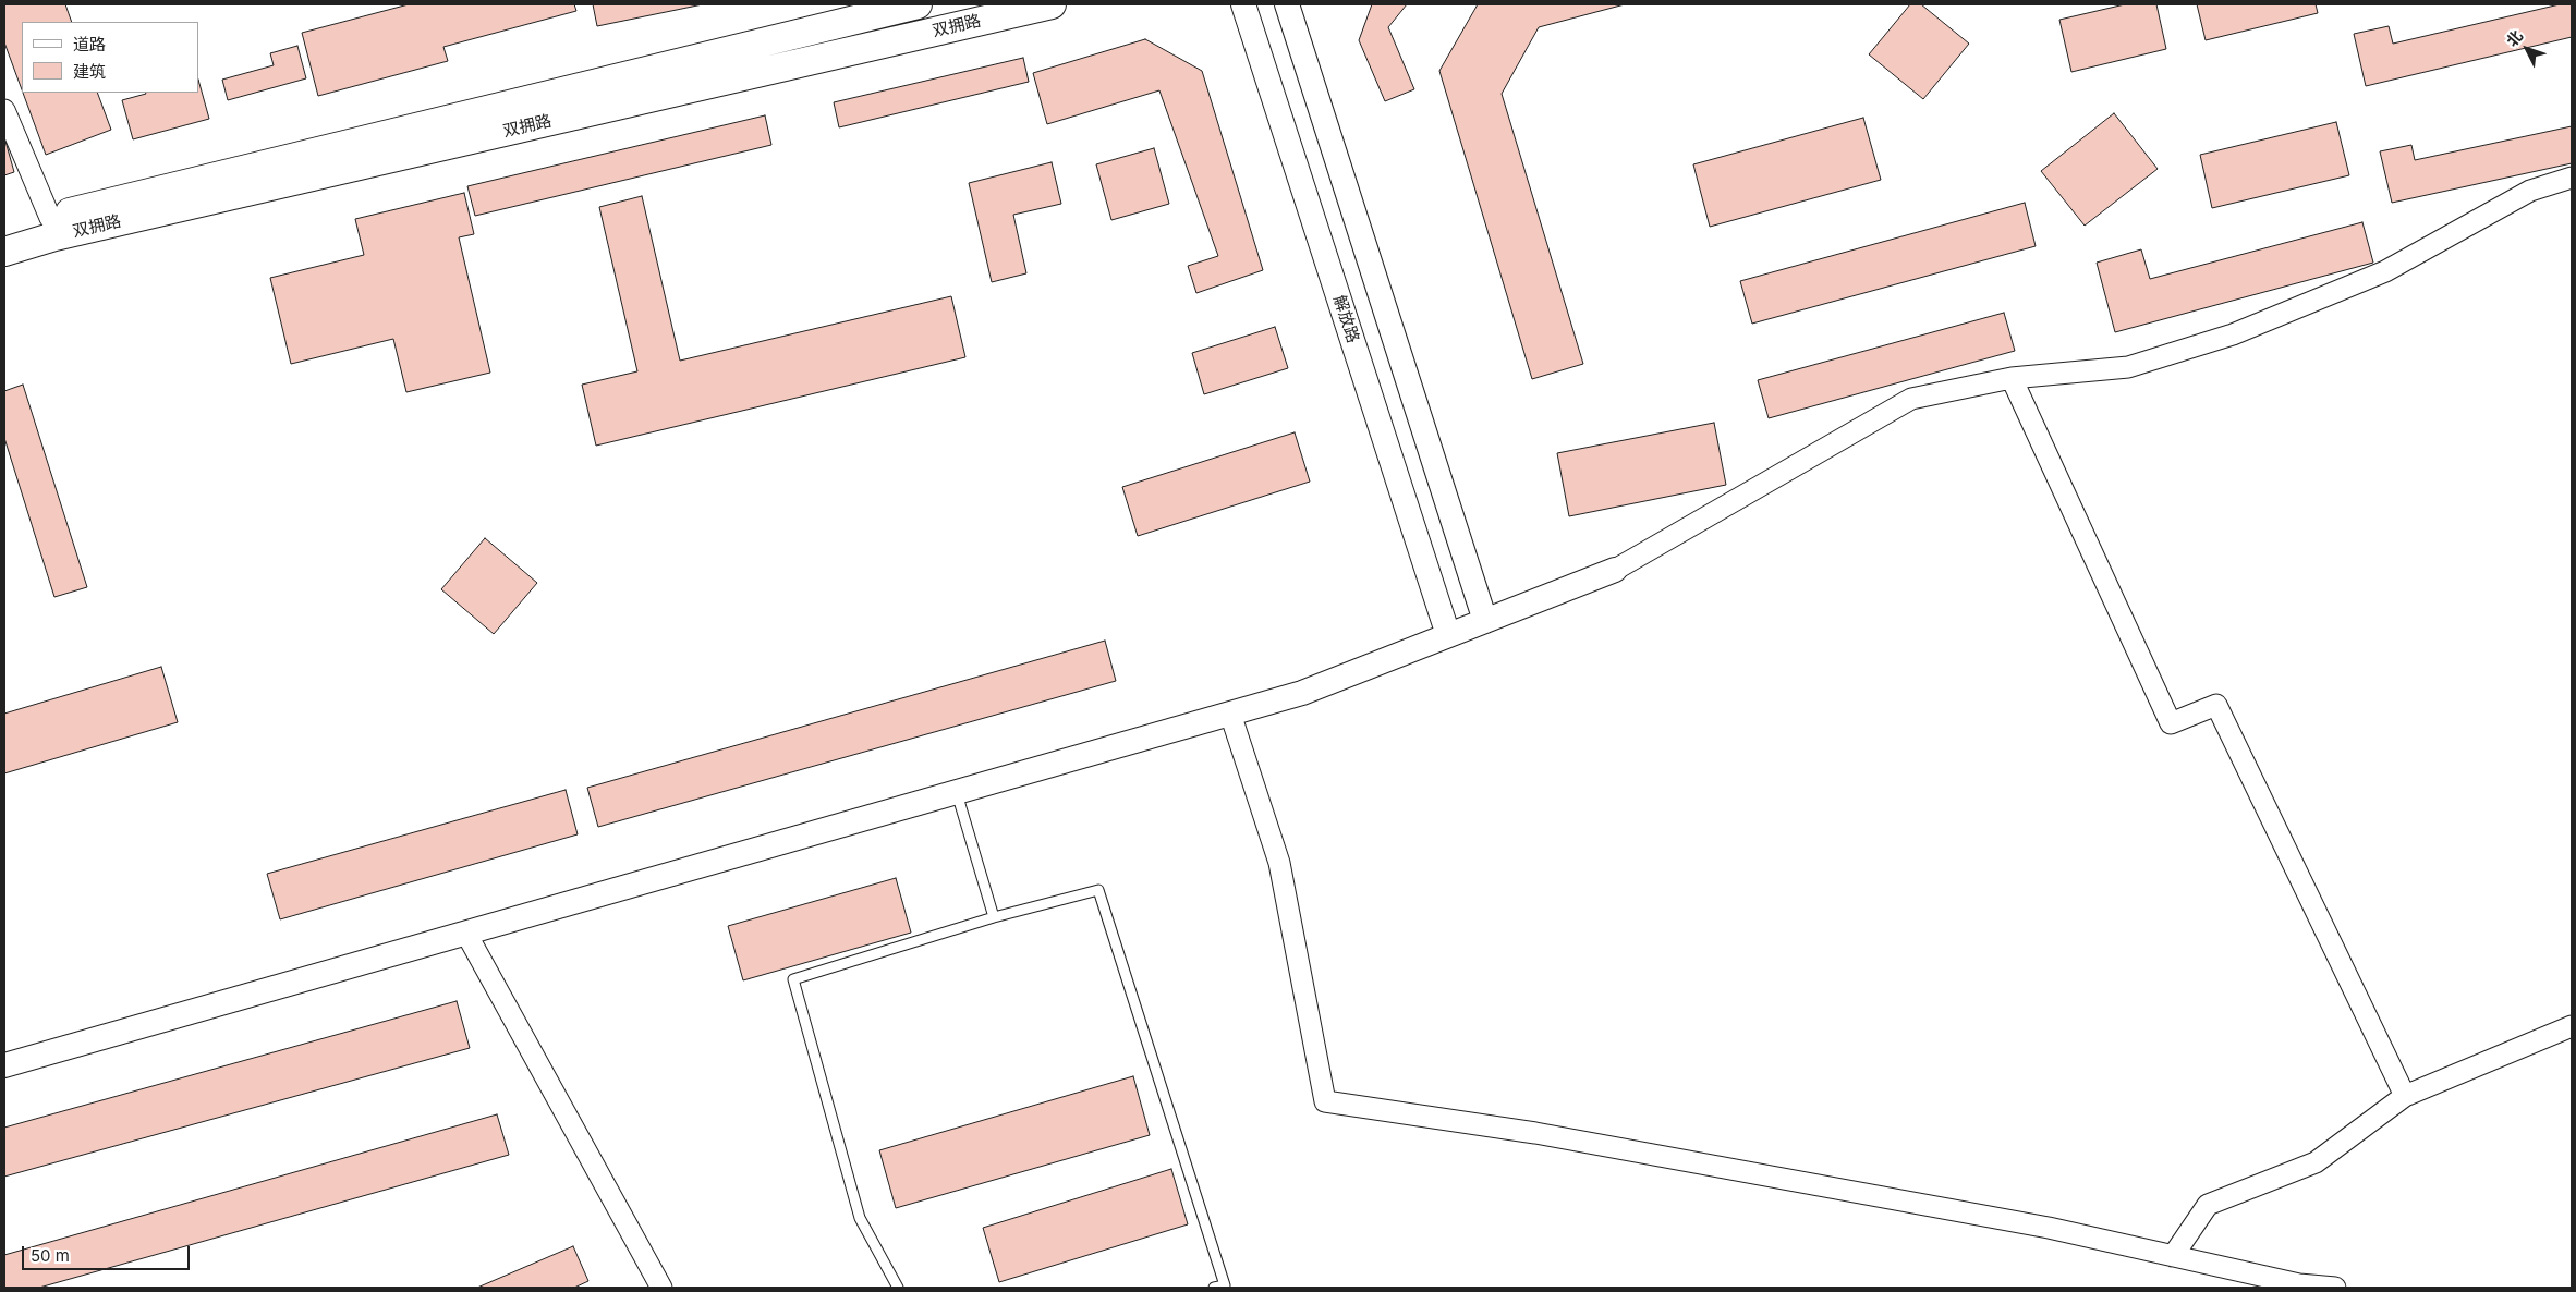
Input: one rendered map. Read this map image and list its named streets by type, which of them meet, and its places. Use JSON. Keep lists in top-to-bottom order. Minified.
{"streets":{"main road":["双拥路"],"street":["解放路"]},"legend":["道路","建筑"],"scale_bar":"50 m","north":"top left"}
